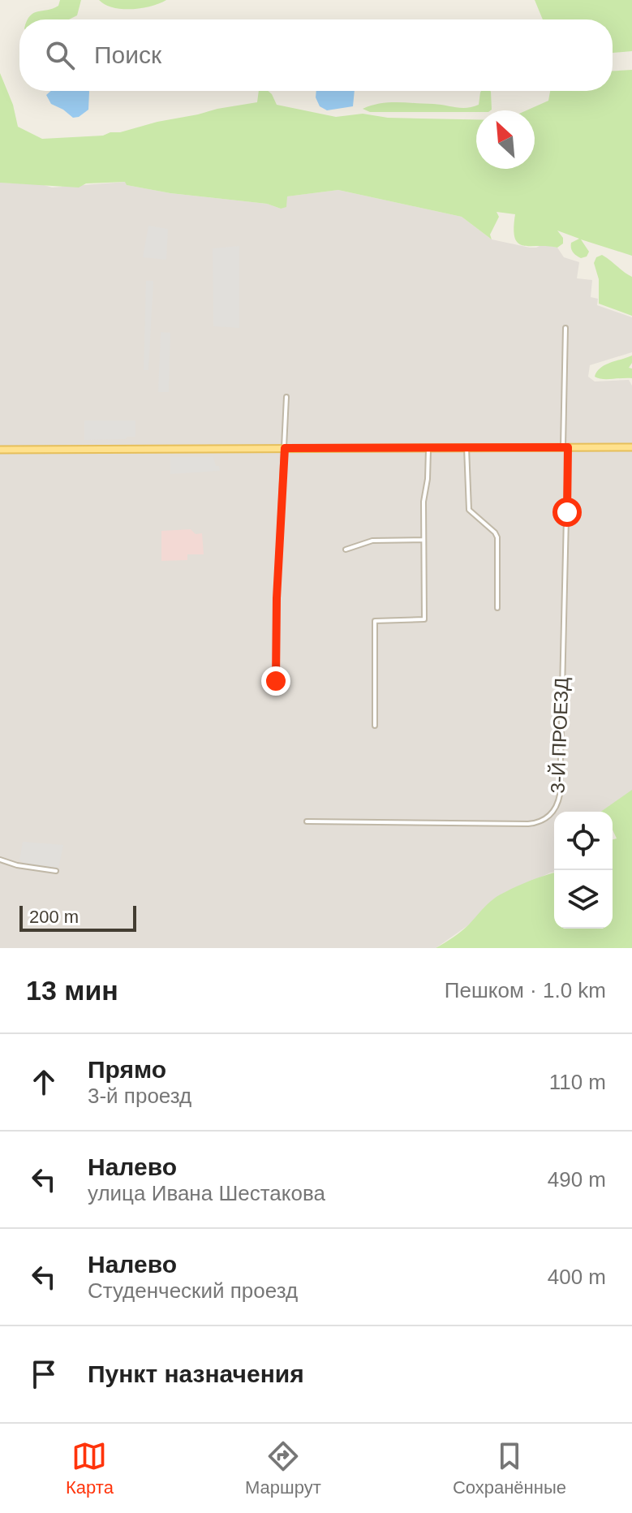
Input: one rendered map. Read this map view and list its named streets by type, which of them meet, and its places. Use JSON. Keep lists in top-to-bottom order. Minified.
{"streets":{"street":["3-Й ПРОЕЗД"]},"scale_bar":"200 m","north":"top left","page":{"search":"Поиск","scale":"200 m","heading":["13 мин","Пешком · 1.0 km"],"list":[["Прямо","3-й проезд","110 m"],["Налево","улица Ивана Шестакова","490 m"],["Налево","Студенческий проезд","400 m"],"Пункт назначения"],"nav":["Карта","Маршрут","Сохранённые"]}}
